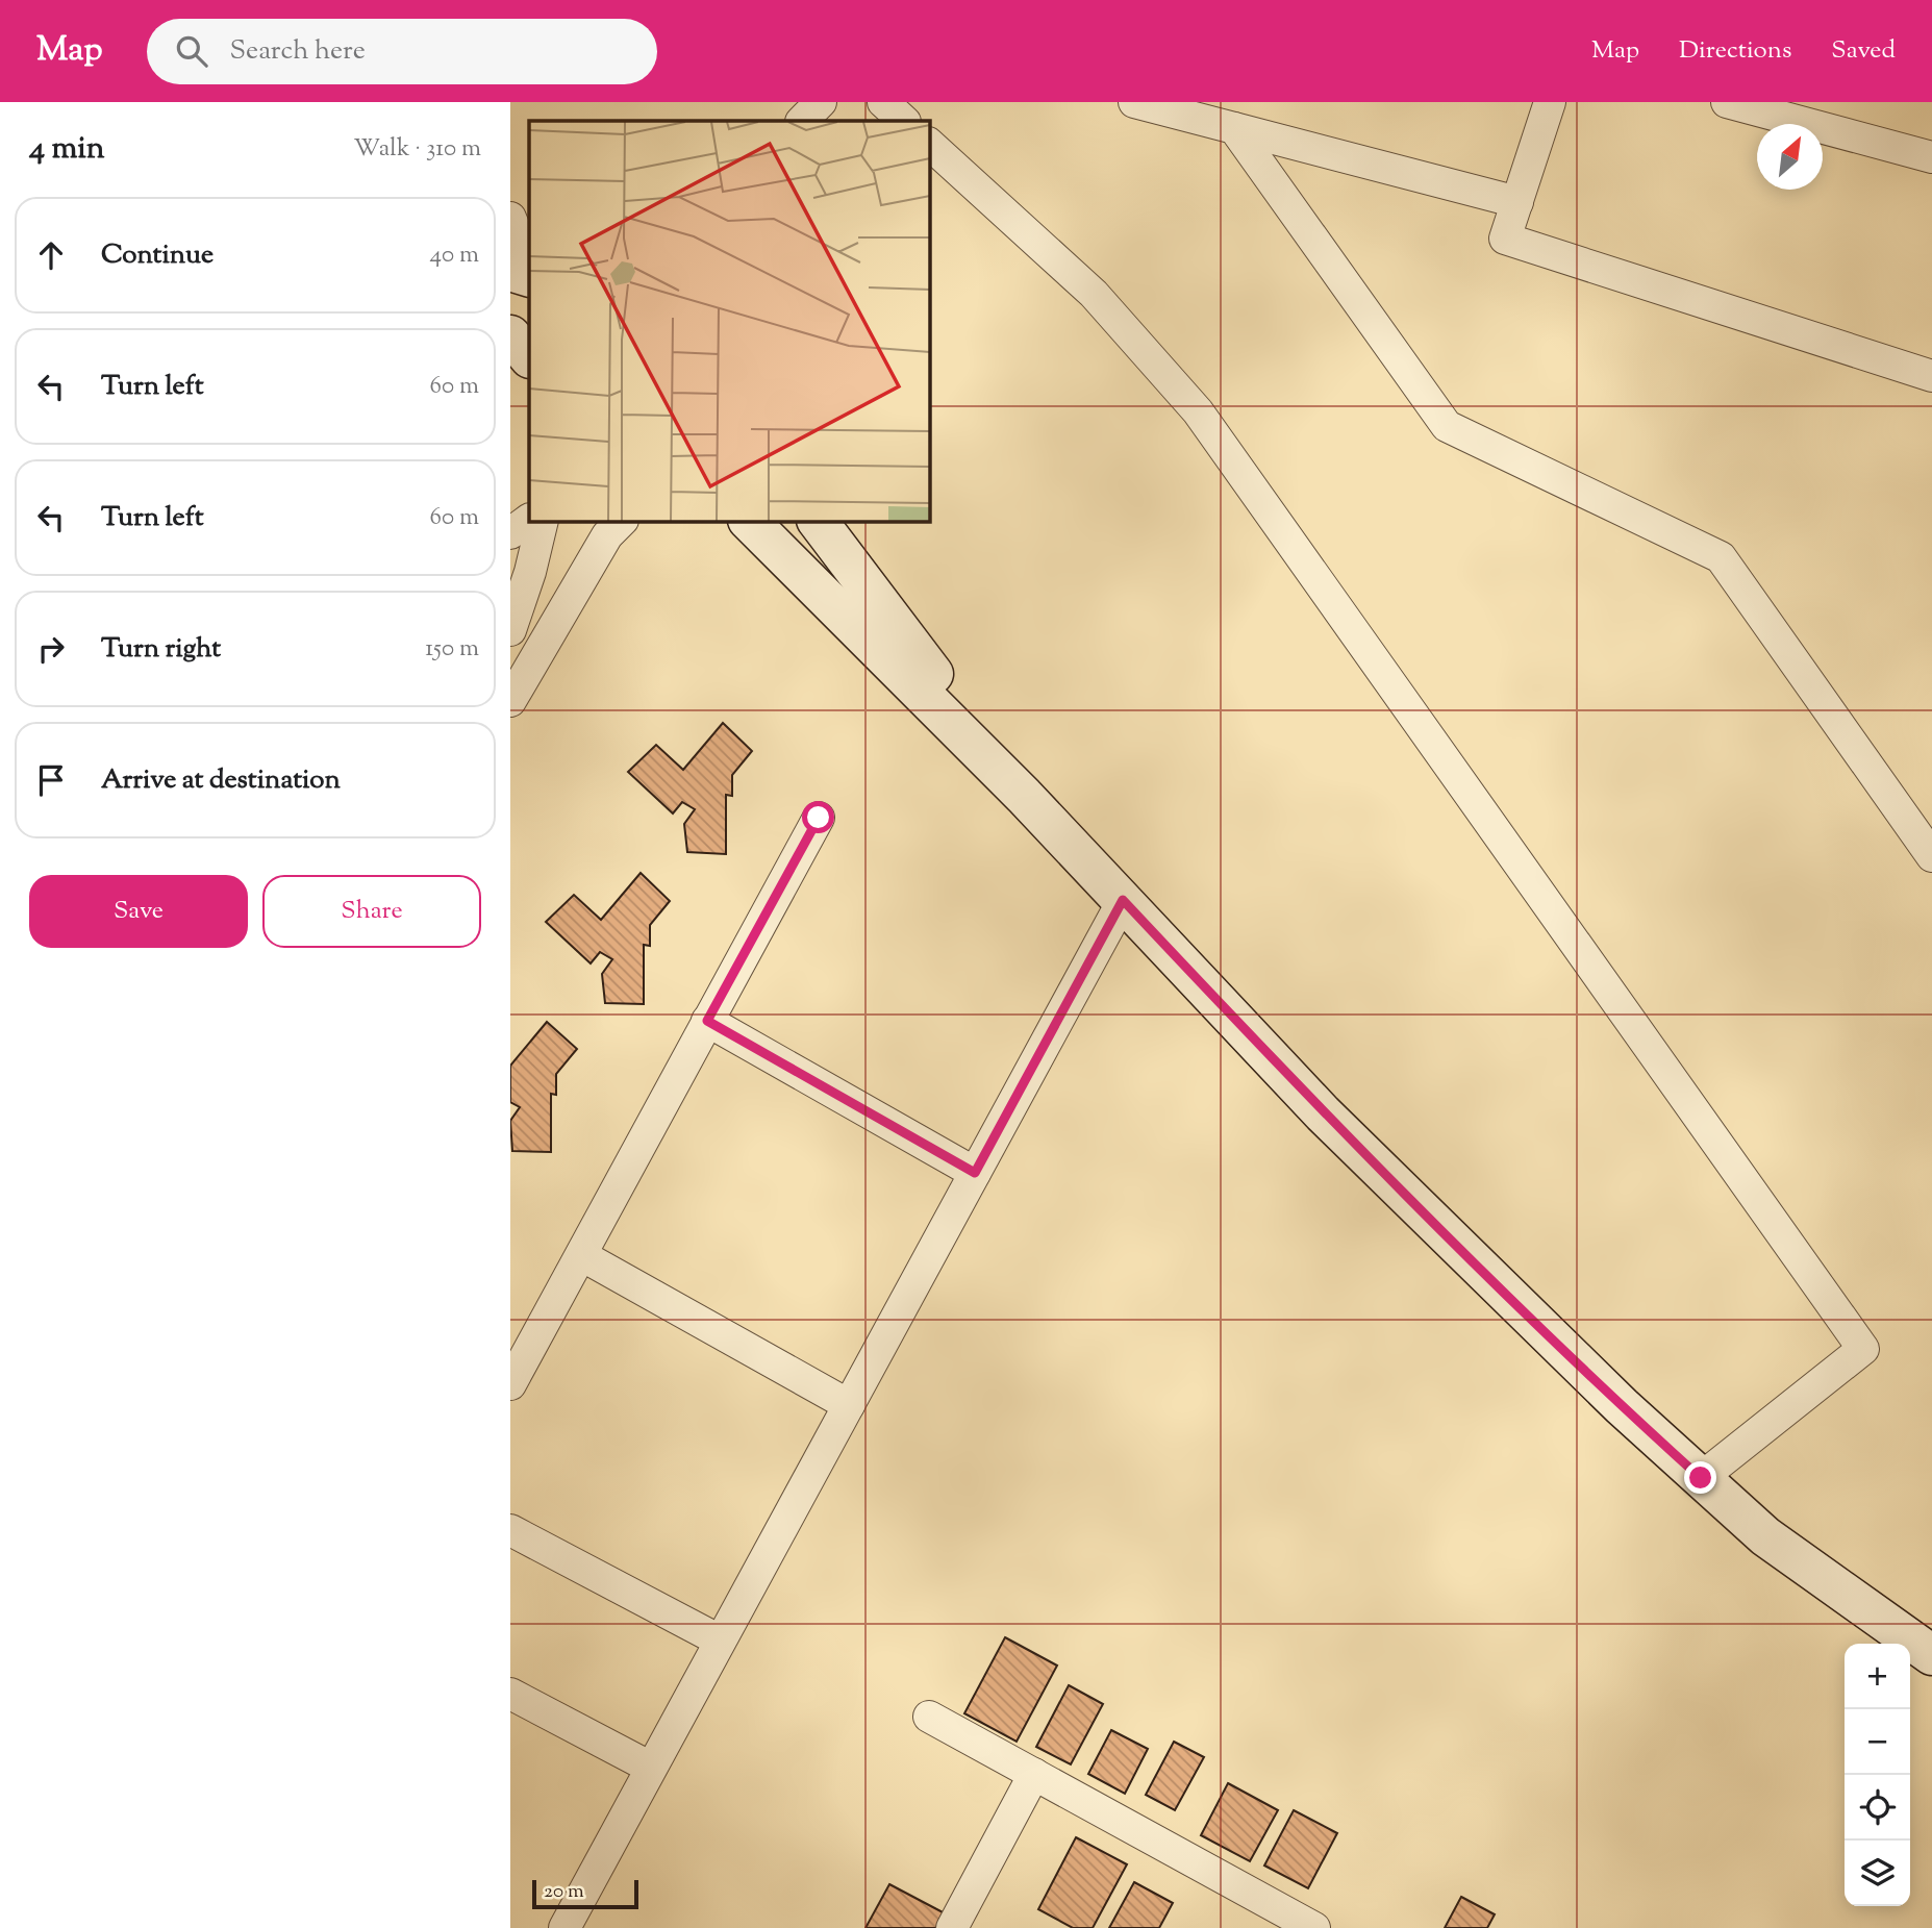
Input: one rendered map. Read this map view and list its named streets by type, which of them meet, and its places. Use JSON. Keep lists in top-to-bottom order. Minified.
{"scale_bar":"20 m","north":"top right","page":{"header":"Map","search":"Search here","nav":["Map","Directions","Saved"],"heading":["4 min","Walk · 310 m"],"list":[["Continue","40 m"],["Turn left","60 m"],["Turn left","60 m"],["Turn right","150 m"],"Arrive at destination"],"buttons":["Save","Share"],"map_buttons":["+","−"],"scale":"20 m"}}
